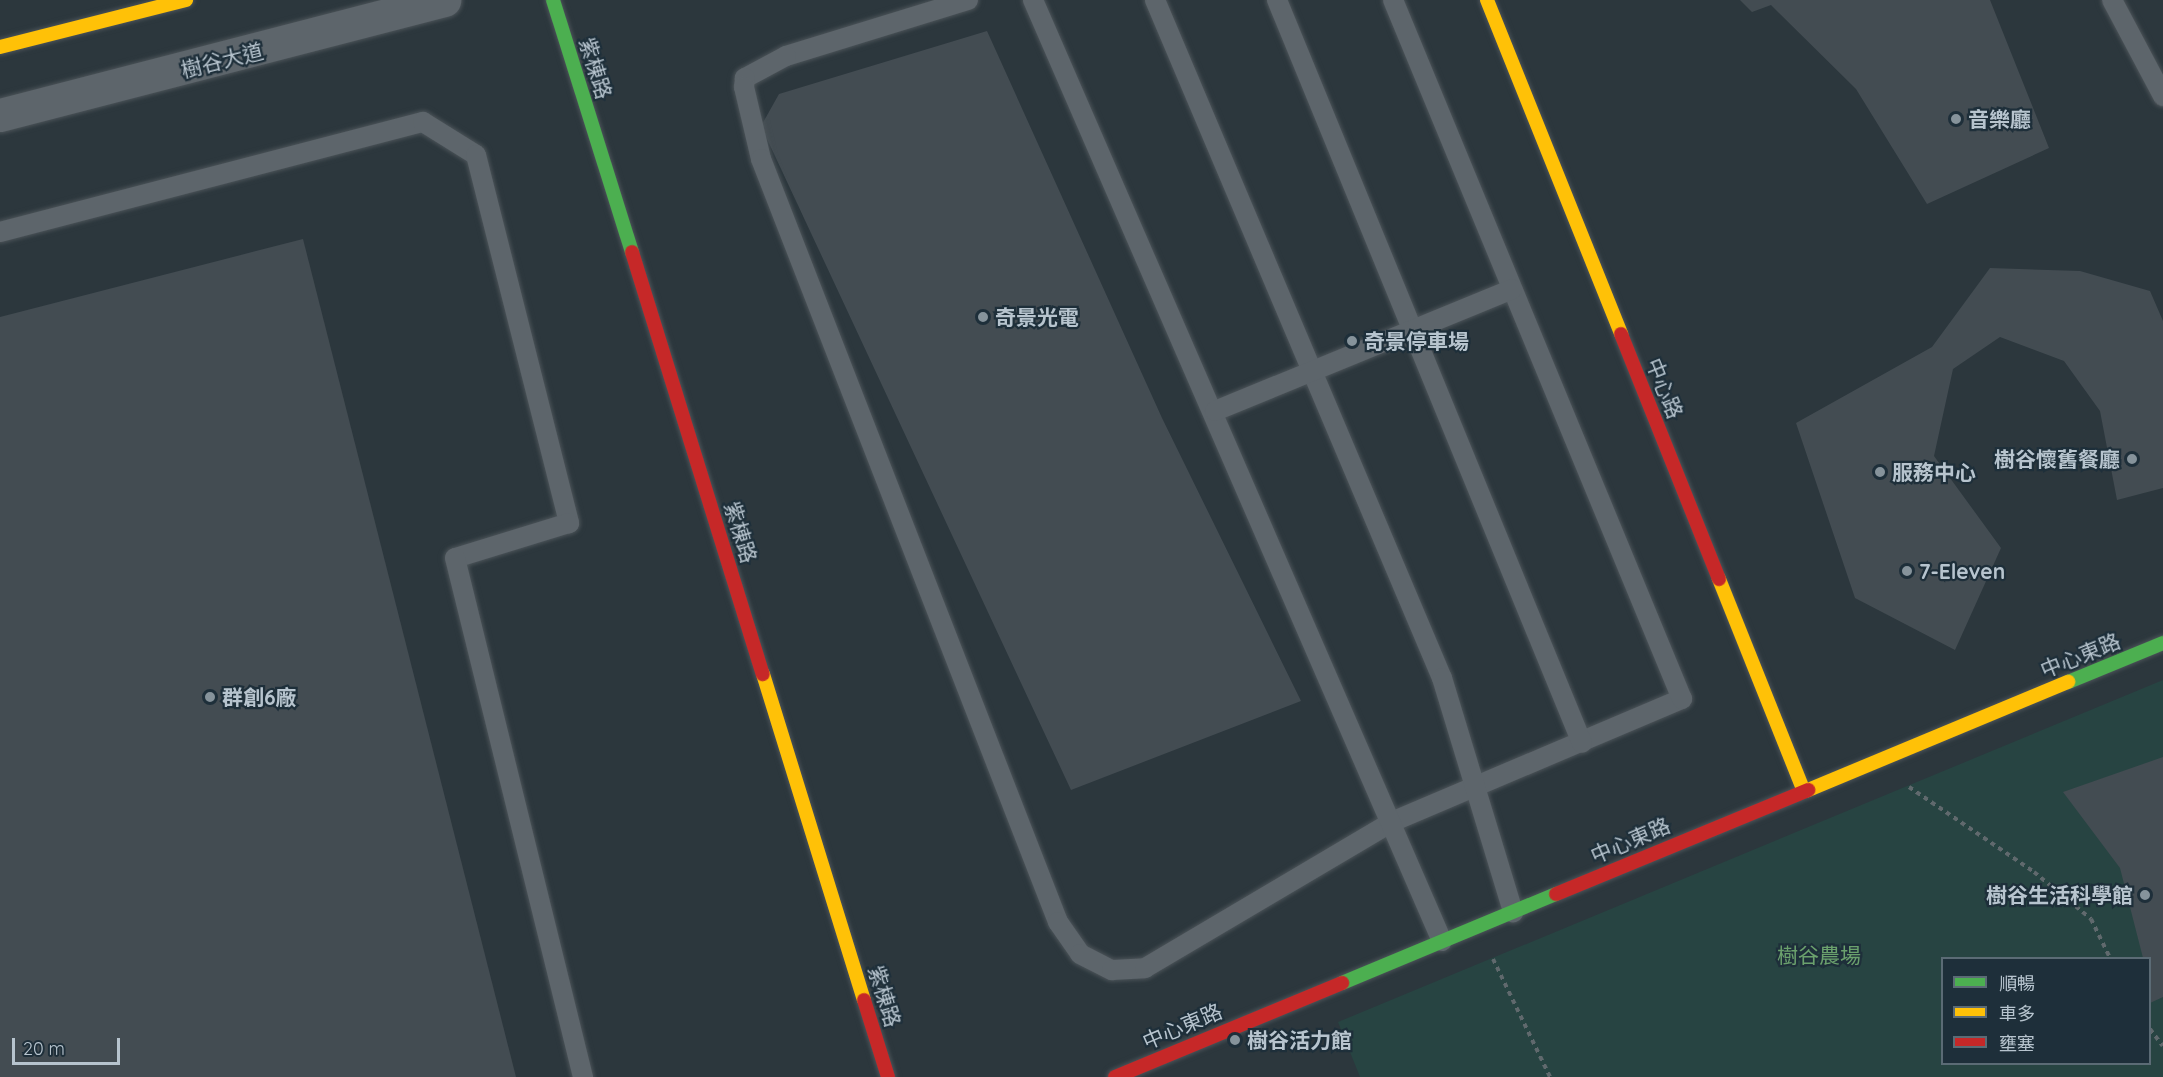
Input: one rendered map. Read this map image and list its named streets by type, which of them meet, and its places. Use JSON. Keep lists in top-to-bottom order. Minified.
{"streets":{"street":["樹谷大道","紫棟路","中心路","中心東路"]},"crossings":[["中心路","中心東路"]],"parks":["樹谷農場"],"places":["音樂廳","奇景光電","奇景停車場","樹谷懷舊餐廳","服務中心","7-Eleven","群創6廠","樹谷生活科學館","樹谷活力館"],"legend":["順暢","車多","壅塞"],"scale_bar":"20 m"}
